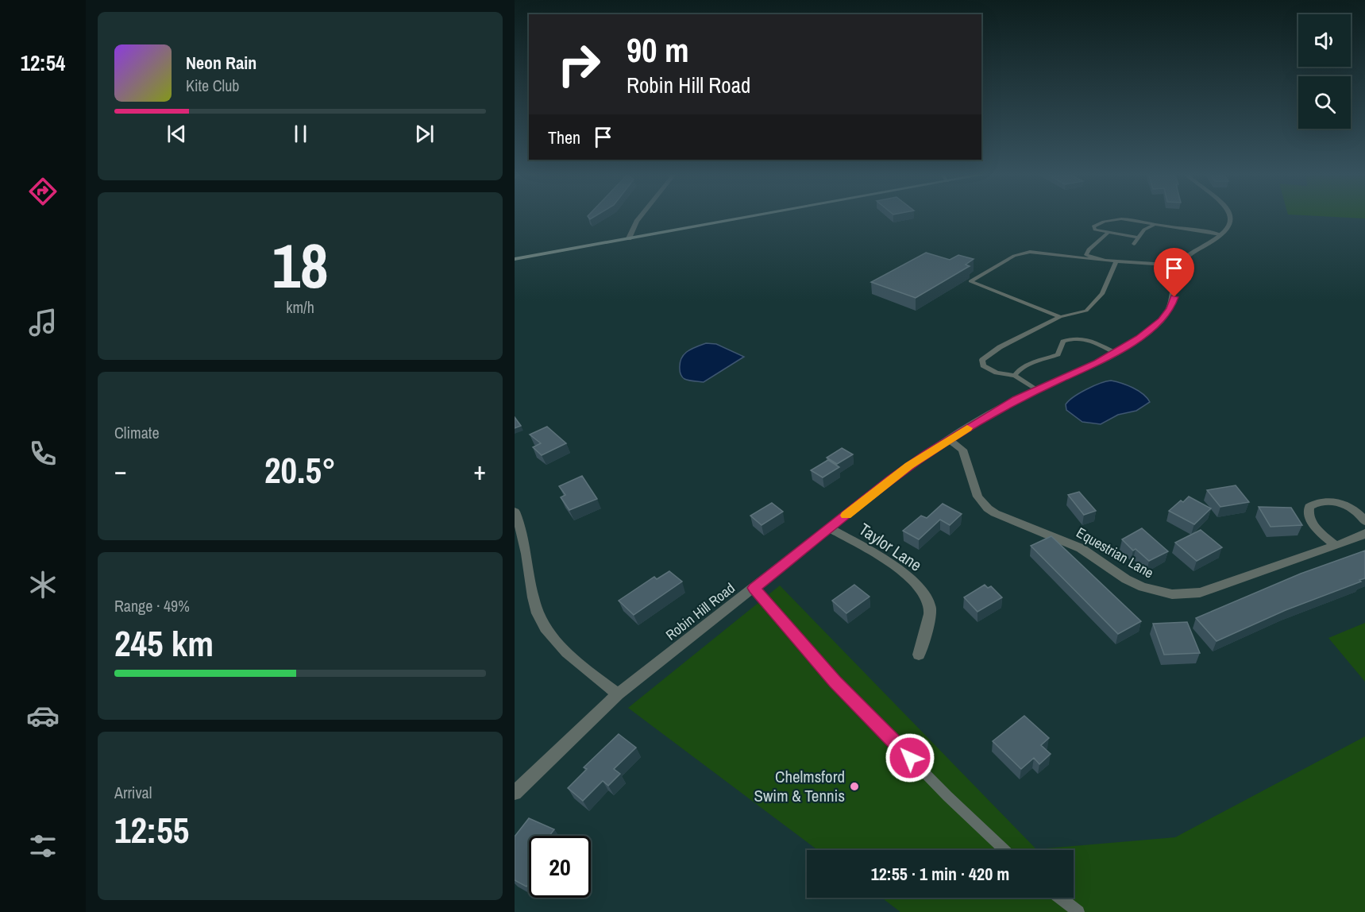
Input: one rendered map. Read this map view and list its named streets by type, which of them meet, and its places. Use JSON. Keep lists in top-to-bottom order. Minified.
{"streets":{"street":["Taylor Lane","Equestrian Lane","Robin Hill Road"]},"crossings":[["Taylor Lane","Robin Hill Road"],["Equestrian Lane","Robin Hill Road"]],"places":["Chelmsford Swim & Tennis"],"page":{"tabs":"12:54","turn":["90 m","Robin Hill Road"],"song":["Neon Rain","Kite Club"],"then":"Then","tile":[["18","km/h"],"Climate",["Range · 49%","245 km"],["Arrival","12:55"]],"heat":["−","20.5°","+"],"limit":"20","trip":"12:55 · 1 min · 420 m"}}
